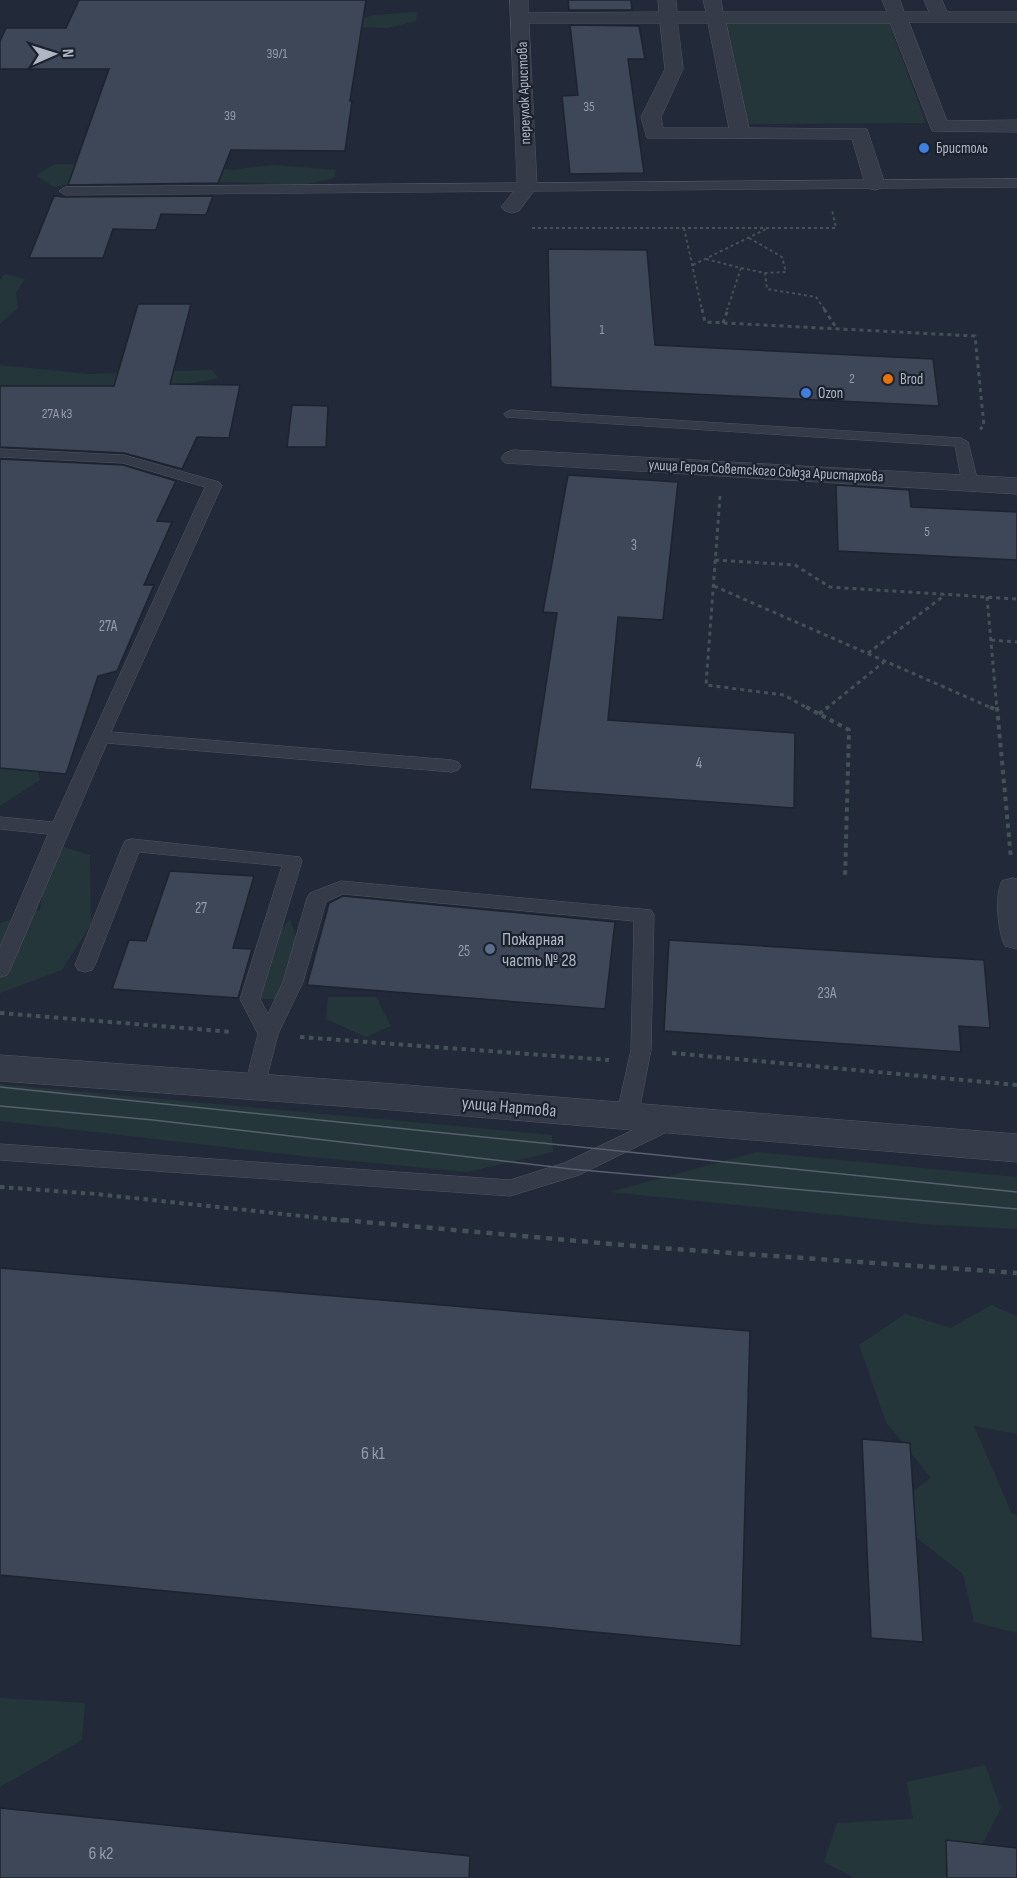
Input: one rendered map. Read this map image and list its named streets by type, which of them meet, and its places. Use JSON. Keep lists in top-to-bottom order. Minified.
{"streets":{"street":["переулок Аристова","улица Героя Советского Союза Аристархова","улица Нартова"]},"places":["Бристоль","Brod","Ozon","Пожарная часть № 28"],"house_numbers":["39/1","35","39","1","2","27А к3","5","3","27А","4","27","25","23А","6 к1","6 к2"],"north":"right"}
